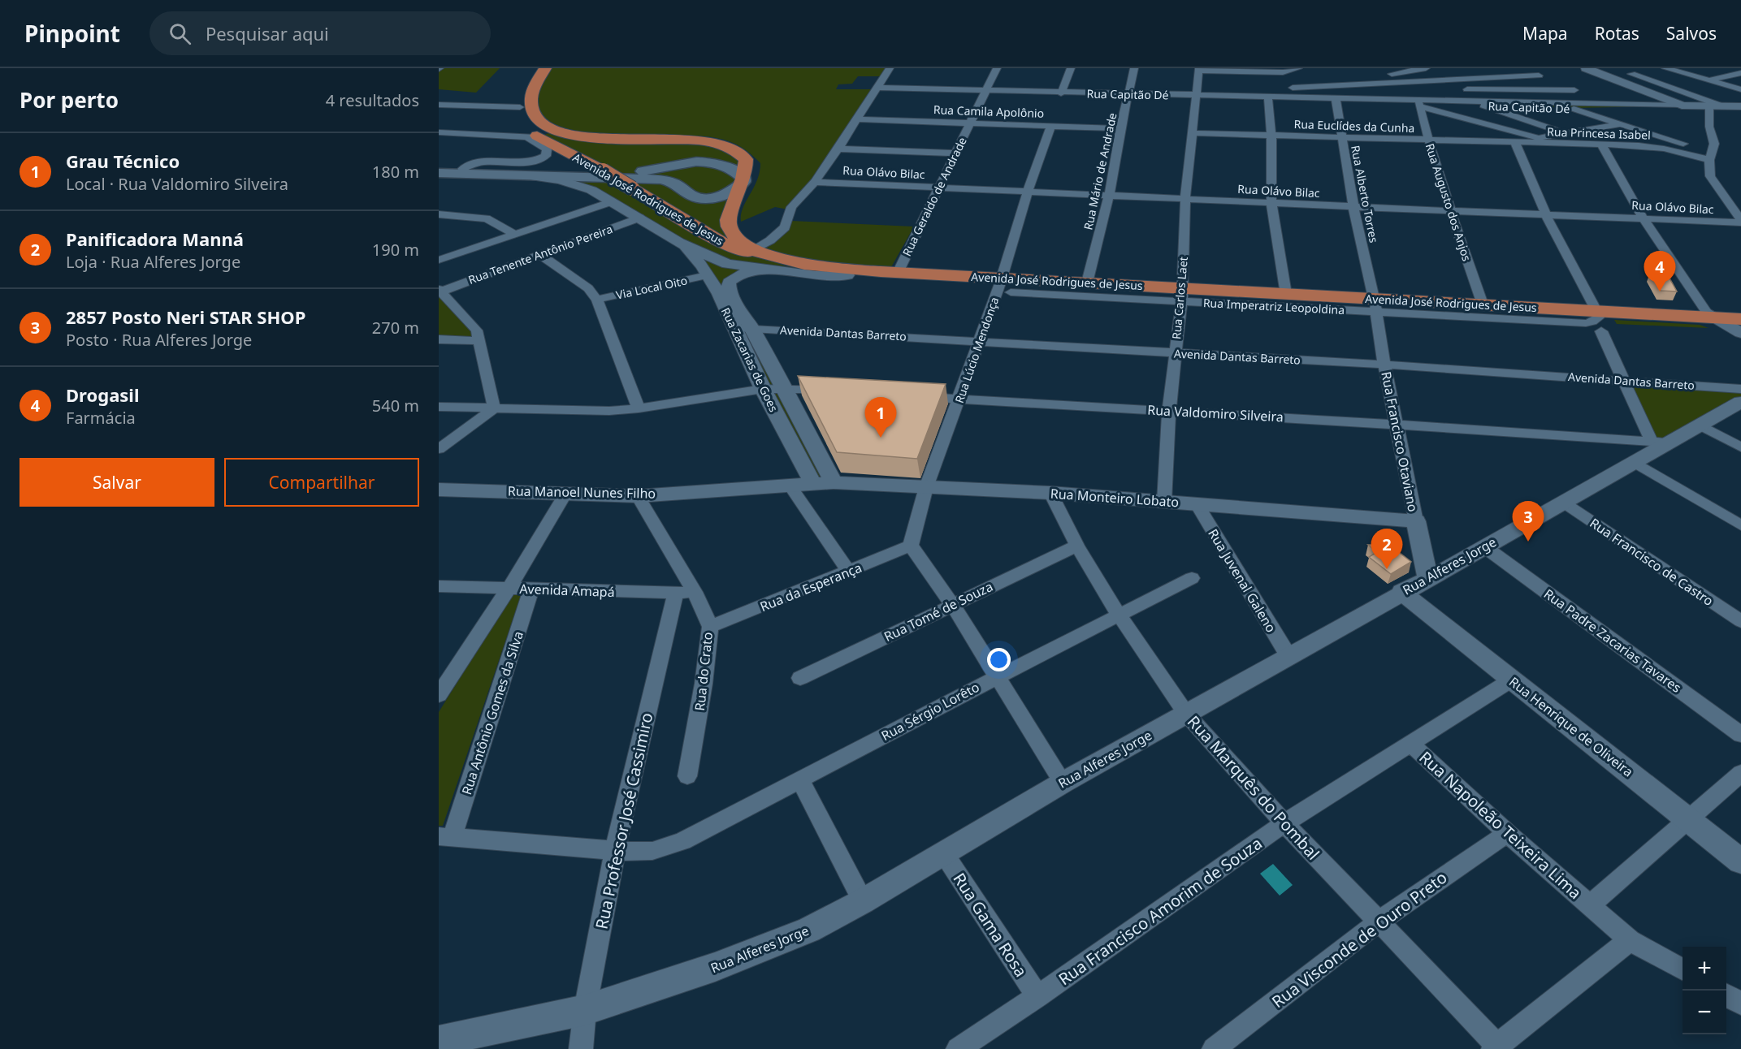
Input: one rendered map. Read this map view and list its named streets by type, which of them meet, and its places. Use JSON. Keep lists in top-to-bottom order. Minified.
{"streets":{"main road":["Avenida José Rodrigues de Jesus"],"street":["Rua Capitão Dé","Rua Camila Apolônio","Rua Euclídes da Cunha","Rua Princesa Isabel","Rua Mário de Andrade","Rua Olávo Bilac","Rua Alberto Torres","Rua Geraldo de Andrade","Rua Augusto dos Anjos","Rua Tenente Antônio Pereira","Via Local Oito","Rua Carlos Laet","Avenida Dantas Barreto","Rua Lúcio Mendonça","Rua Zacarias de Goes","Rua Valdomiro Silveira","Rua Francisco Otaviano","Rua Manoel Nunes Filho","Rua Monteiro Lobato","Rua Francisco de Castro","Rua Alferes Jorge","Rua Juvenal Galeno","Rua da Esperança","Avenida Amapá","Rua Tomé de Souza","Rua Padre Zacarias Tavares","Rua do Crato","Rua Sérgio Lorêto","Rua Antônio Gomes da Silva","Rua Henrique de Oliveira","Rua Marquês do Pombal","Rua Professor José Cassimiro","Rua Napoleão Teixeira Lima","Rua Francisco Amorim de Souza","Rua Gama Rosa","Rua Visconde de Ouro Preto"]},"crossings":[["Rua Capitão Dé","Rua Mário de Andrade"],["Rua Capitão Dé","Rua Alberto Torres"],["Rua Capitão Dé","Rua Geraldo de Andrade"],["Rua Capitão Dé","Rua Augusto dos Anjos"],["Rua Capitão Dé","Rua Carlos Laet"],["Rua Camila Apolônio","Rua Mário de Andrade"],["Rua Camila Apolônio","Rua Geraldo de Andrade"],["Rua Camila Apolônio","Rua Lúcio Mendonça"],["Rua Euclídes da Cunha","Rua Princesa Isabel"],["Rua Euclídes da Cunha","Rua Alberto Torres"],["Rua Euclídes da Cunha","Rua Augusto dos Anjos"],["Rua Euclídes da Cunha","Rua Carlos Laet"],["Rua Mário de Andrade","Rua Olávo Bilac"],["Rua Mário de Andrade","Avenida José Rodrigues de Jesus"],["Rua Olávo Bilac","Rua Alberto Torres"],["Rua Olávo Bilac","Rua Geraldo de Andrade"],["Rua Olávo Bilac","Rua Augusto dos Anjos"],["Rua Olávo Bilac","Rua Carlos Laet"],["Rua Olávo Bilac","Rua Lúcio Mendonça"],["Rua Alberto Torres","Avenida José Rodrigues de Jesus"],["Rua Alberto Torres","Rua Francisco Otaviano"],["Rua Geraldo de Andrade","Avenida José Rodrigues de Jesus"],["Avenida José Rodrigues de Jesus","Rua Augusto dos Anjos"],["Avenida José Rodrigues de Jesus","Rua Carlos Laet"],["Avenida José Rodrigues de Jesus","Rua Lúcio Mendonça"],["Avenida José Rodrigues de Jesus","Rua Francisco Otaviano"],["Via Local Oito","Rua Zacarias de Goes"],["Rua Carlos Laet","Avenida Dantas Barreto"],["Rua Carlos Laet","Rua Valdomiro Silveira"],["Rua Carlos Laet","Rua Monteiro Lobato"],["Avenida Dantas Barreto","Rua Lúcio Mendonça"],["Avenida Dantas Barreto","Rua Zacarias de Goes"],["Avenida Dantas Barreto","Rua Francisco Otaviano"],["Rua Lúcio Mendonça","Rua Valdomiro Silveira"],["Rua Lúcio Mendonça","Rua Monteiro Lobato"],["Rua Lúcio Mendonça","Rua da Esperança"],["Rua Zacarias de Goes","Rua Manoel Nunes Filho"],["Rua Zacarias de Goes","Rua Monteiro Lobato"],["Rua Valdomiro Silveira","Rua Francisco Otaviano"],["Rua Valdomiro Silveira","Rua Alferes Jorge"],["Rua Francisco Otaviano","Rua Monteiro Lobato"],["Rua Francisco Otaviano","Rua Alferes Jorge"],["Rua Manoel Nunes Filho","Rua Monteiro Lobato"],["Rua Manoel Nunes Filho","Rua do Crato"],["Rua Monteiro Lobato","Rua Juvenal Galeno"],["Rua Monteiro Lobato","Rua Marquês do Pombal"],["Rua Francisco de Castro","Rua Alferes Jorge"],["Rua Alferes Jorge","Rua Juvenal Galeno"],["Rua Alferes Jorge","Rua Padre Zacarias Tavares"],["Rua Alferes Jorge","Rua Henrique de Oliveira"],["Rua Alferes Jorge","Rua Marquês do Pombal"],["Rua Alferes Jorge","Rua Professor José Cassimiro"],["Rua Alferes Jorge","Rua Gama Rosa"],["Rua da Esperança","Rua do Crato"],["Avenida Amapá","Rua do Crato"],["Avenida Amapá","Rua Antônio Gomes da Silva"],["Avenida Amapá","Rua Professor José Cassimiro"],["Rua Tomé de Souza","Rua Marquês do Pombal"],["Rua do Crato","Rua Professor José Cassimiro"],["Rua Sérgio Lorêto","Rua Marquês do Pombal"],["Rua Sérgio Lorêto","Rua Professor José Cassimiro"],["Rua Henrique de Oliveira","Rua Napoleão Teixeira Lima"],["Rua Henrique de Oliveira","Rua Francisco Amorim de Souza"],["Rua Marquês do Pombal","Rua Francisco Amorim de Souza"],["Rua Marquês do Pombal","Rua Visconde de Ouro Preto"],["Rua Napoleão Teixeira Lima","Rua Francisco Amorim de Souza"],["Rua Napoleão Teixeira Lima","Rua Visconde de Ouro Preto"],["Rua Francisco Amorim de Souza","Rua Gama Rosa"]],"page":{"header":"Pinpoint","search":"Pesquisar aqui","nav":["Mapa","Rotas","Salvos"],"heading":["Por perto","4 resultados"],"list":[{"mark":"1","name":"Grau Técnico","note":"Local · Rua Valdomiro Silveira","value":"180 m"},{"mark":"2","name":"Panificadora Manná","note":"Loja · Rua Alferes Jorge","value":"190 m"},{"mark":"3","name":"2857 Posto Neri STAR SHOP","note":"Posto · Rua Alferes Jorge","value":"270 m"},{"mark":"4","name":"Drogasil","note":"Farmácia","value":"540 m"}],"pins":["4","1","3","2"],"buttons":["Salvar","Compartilhar"],"map_buttons":["+","−"]}}
